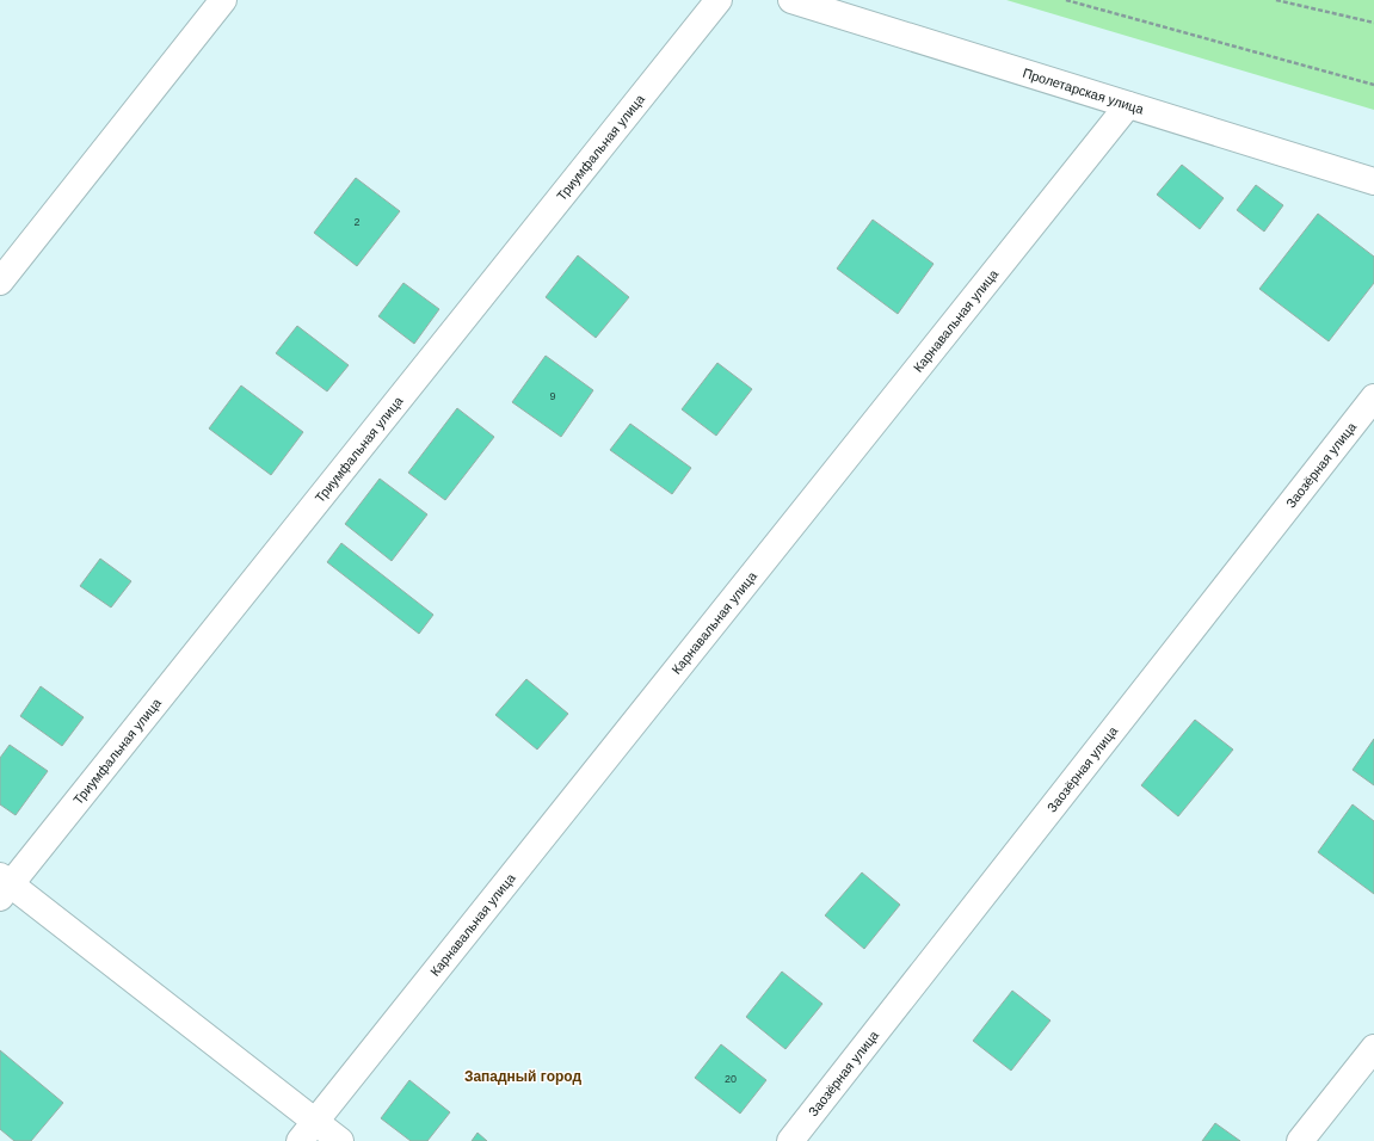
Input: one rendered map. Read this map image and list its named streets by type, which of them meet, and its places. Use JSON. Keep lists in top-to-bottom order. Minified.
{"streets":{"street":["Пролетарская улица","Триумфальная улица","Карнавальная улица","Заозёрная улица"]},"crossings":[["Пролетарская улица","Карнавальная улица"]],"districts":["Западный город"],"house_numbers":["2","9","20"]}
